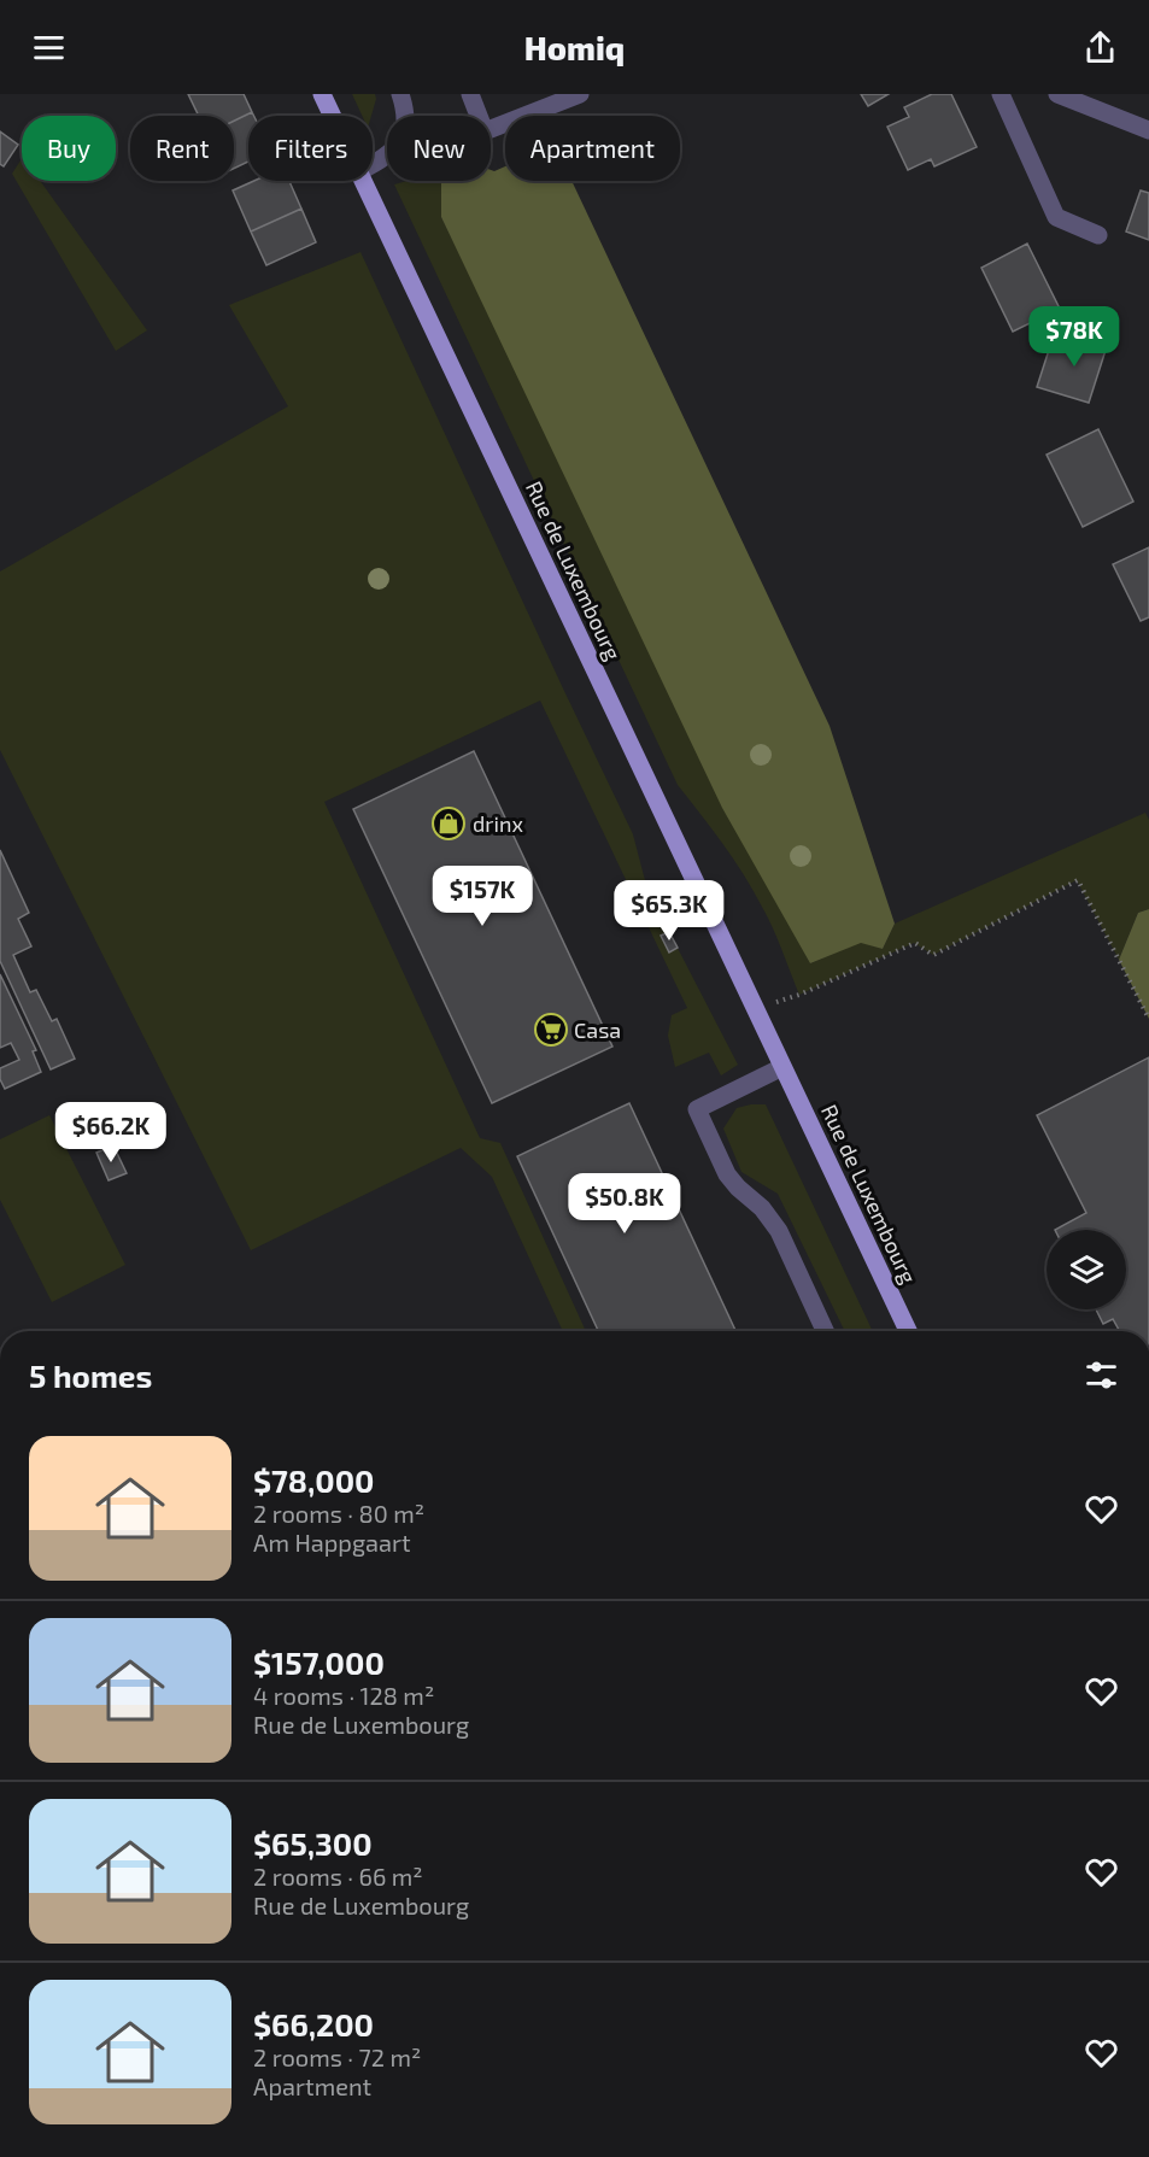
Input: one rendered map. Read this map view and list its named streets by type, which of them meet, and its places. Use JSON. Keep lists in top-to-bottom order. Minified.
{"streets":{"main road":["Rue de Luxembourg"]},"places":{"shop":["drinx"],"supermarket":["Casa"]},"page":{"header":"Homiq","chip":["Buy","Rent","Filters","New","Apartment"],"price":["$78K","$157K","$65.3K","$66.2K","$50.8K"],"heading":"5 homes","list":[{"name":"$78,000","note":"2 rooms · 80 m² · Am Happgaart"},{"name":"$157,000","note":"4 rooms · 128 m² · Rue de Luxembourg"},{"name":"$65,300","note":"2 rooms · 66 m² · Rue de Luxembourg"},{"name":"$66,200","note":"2 rooms · 72 m² · Apartment"}]}}
